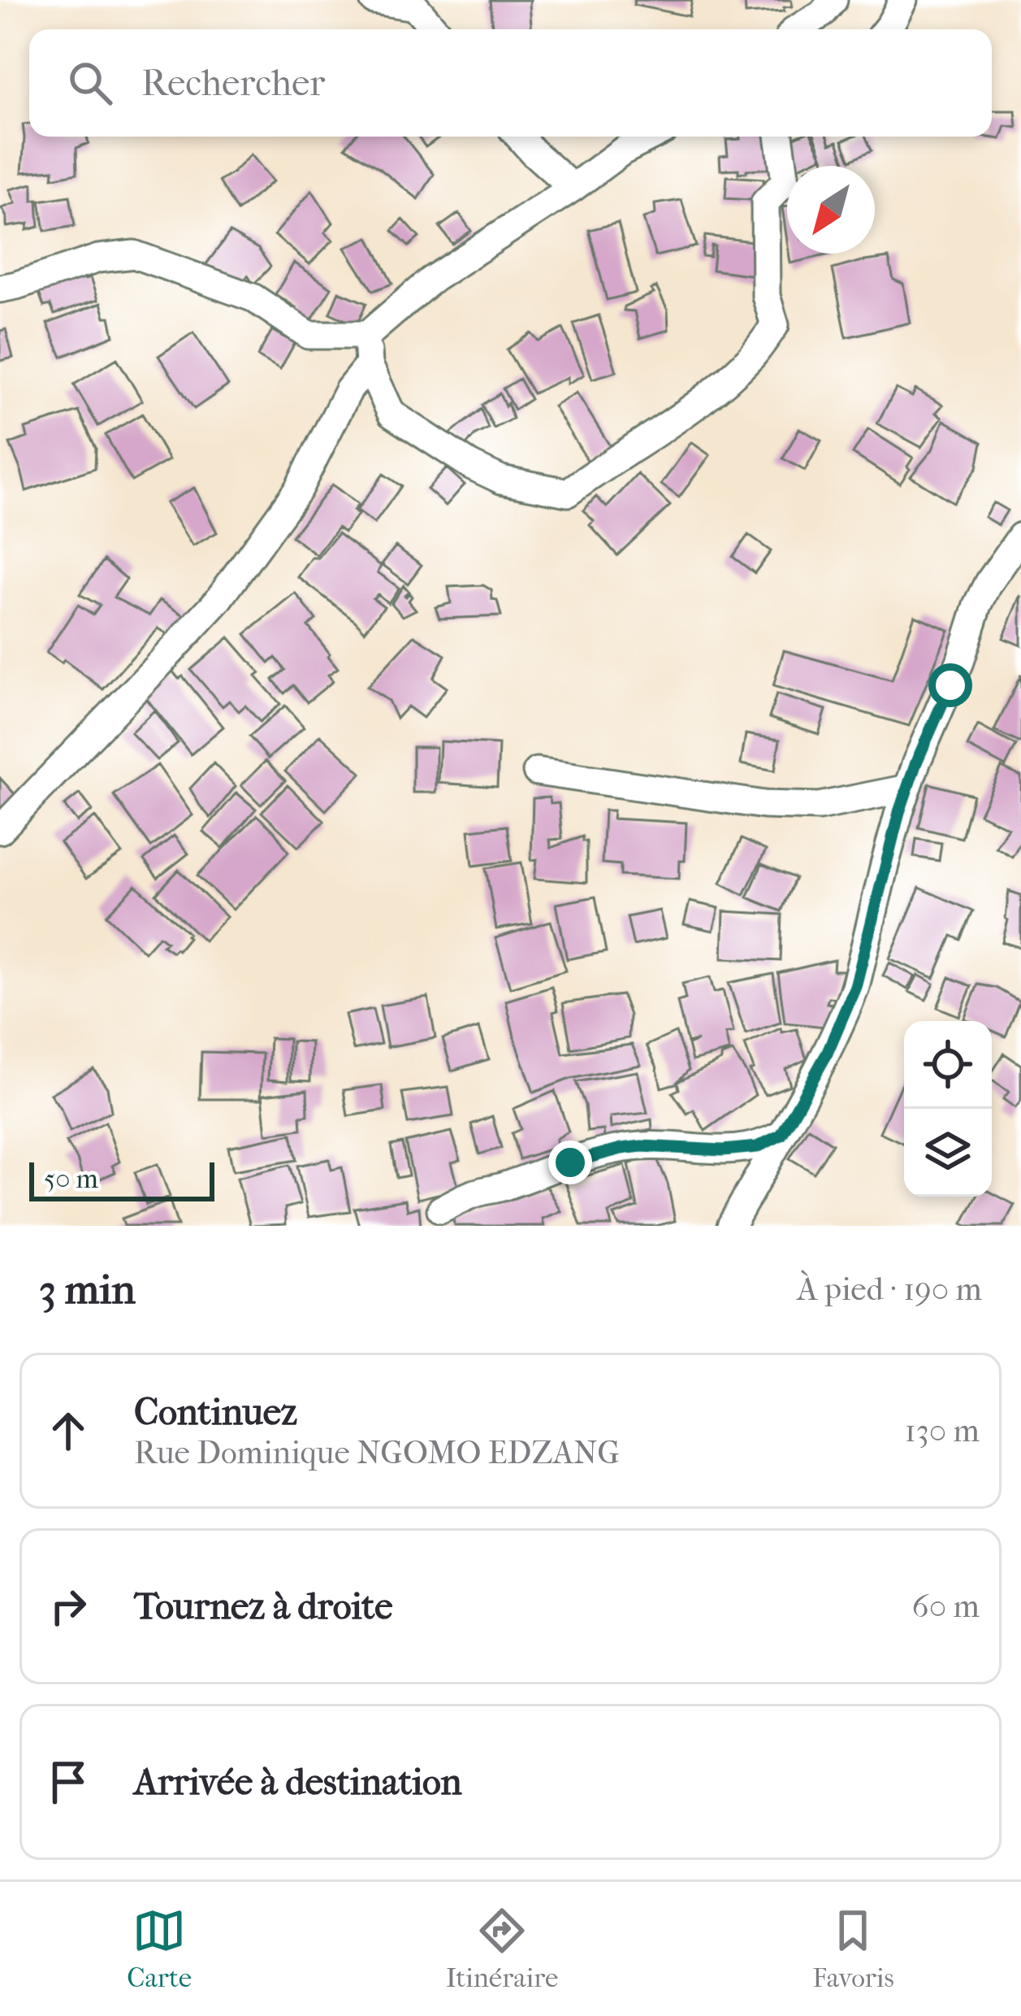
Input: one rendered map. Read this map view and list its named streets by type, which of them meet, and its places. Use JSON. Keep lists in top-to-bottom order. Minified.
{"scale_bar":"50 m","north":"bottom left","page":{"search":"Rechercher","scale":"50 m","heading":["3 min","À pied · 190 m"],"list":[["Continuez","Rue Dominique NGOMO EDZANG","130 m"],["Tournez à droite","60 m"],"Arrivée à destination"],"nav":["Carte","Itinéraire","Favoris"]}}
